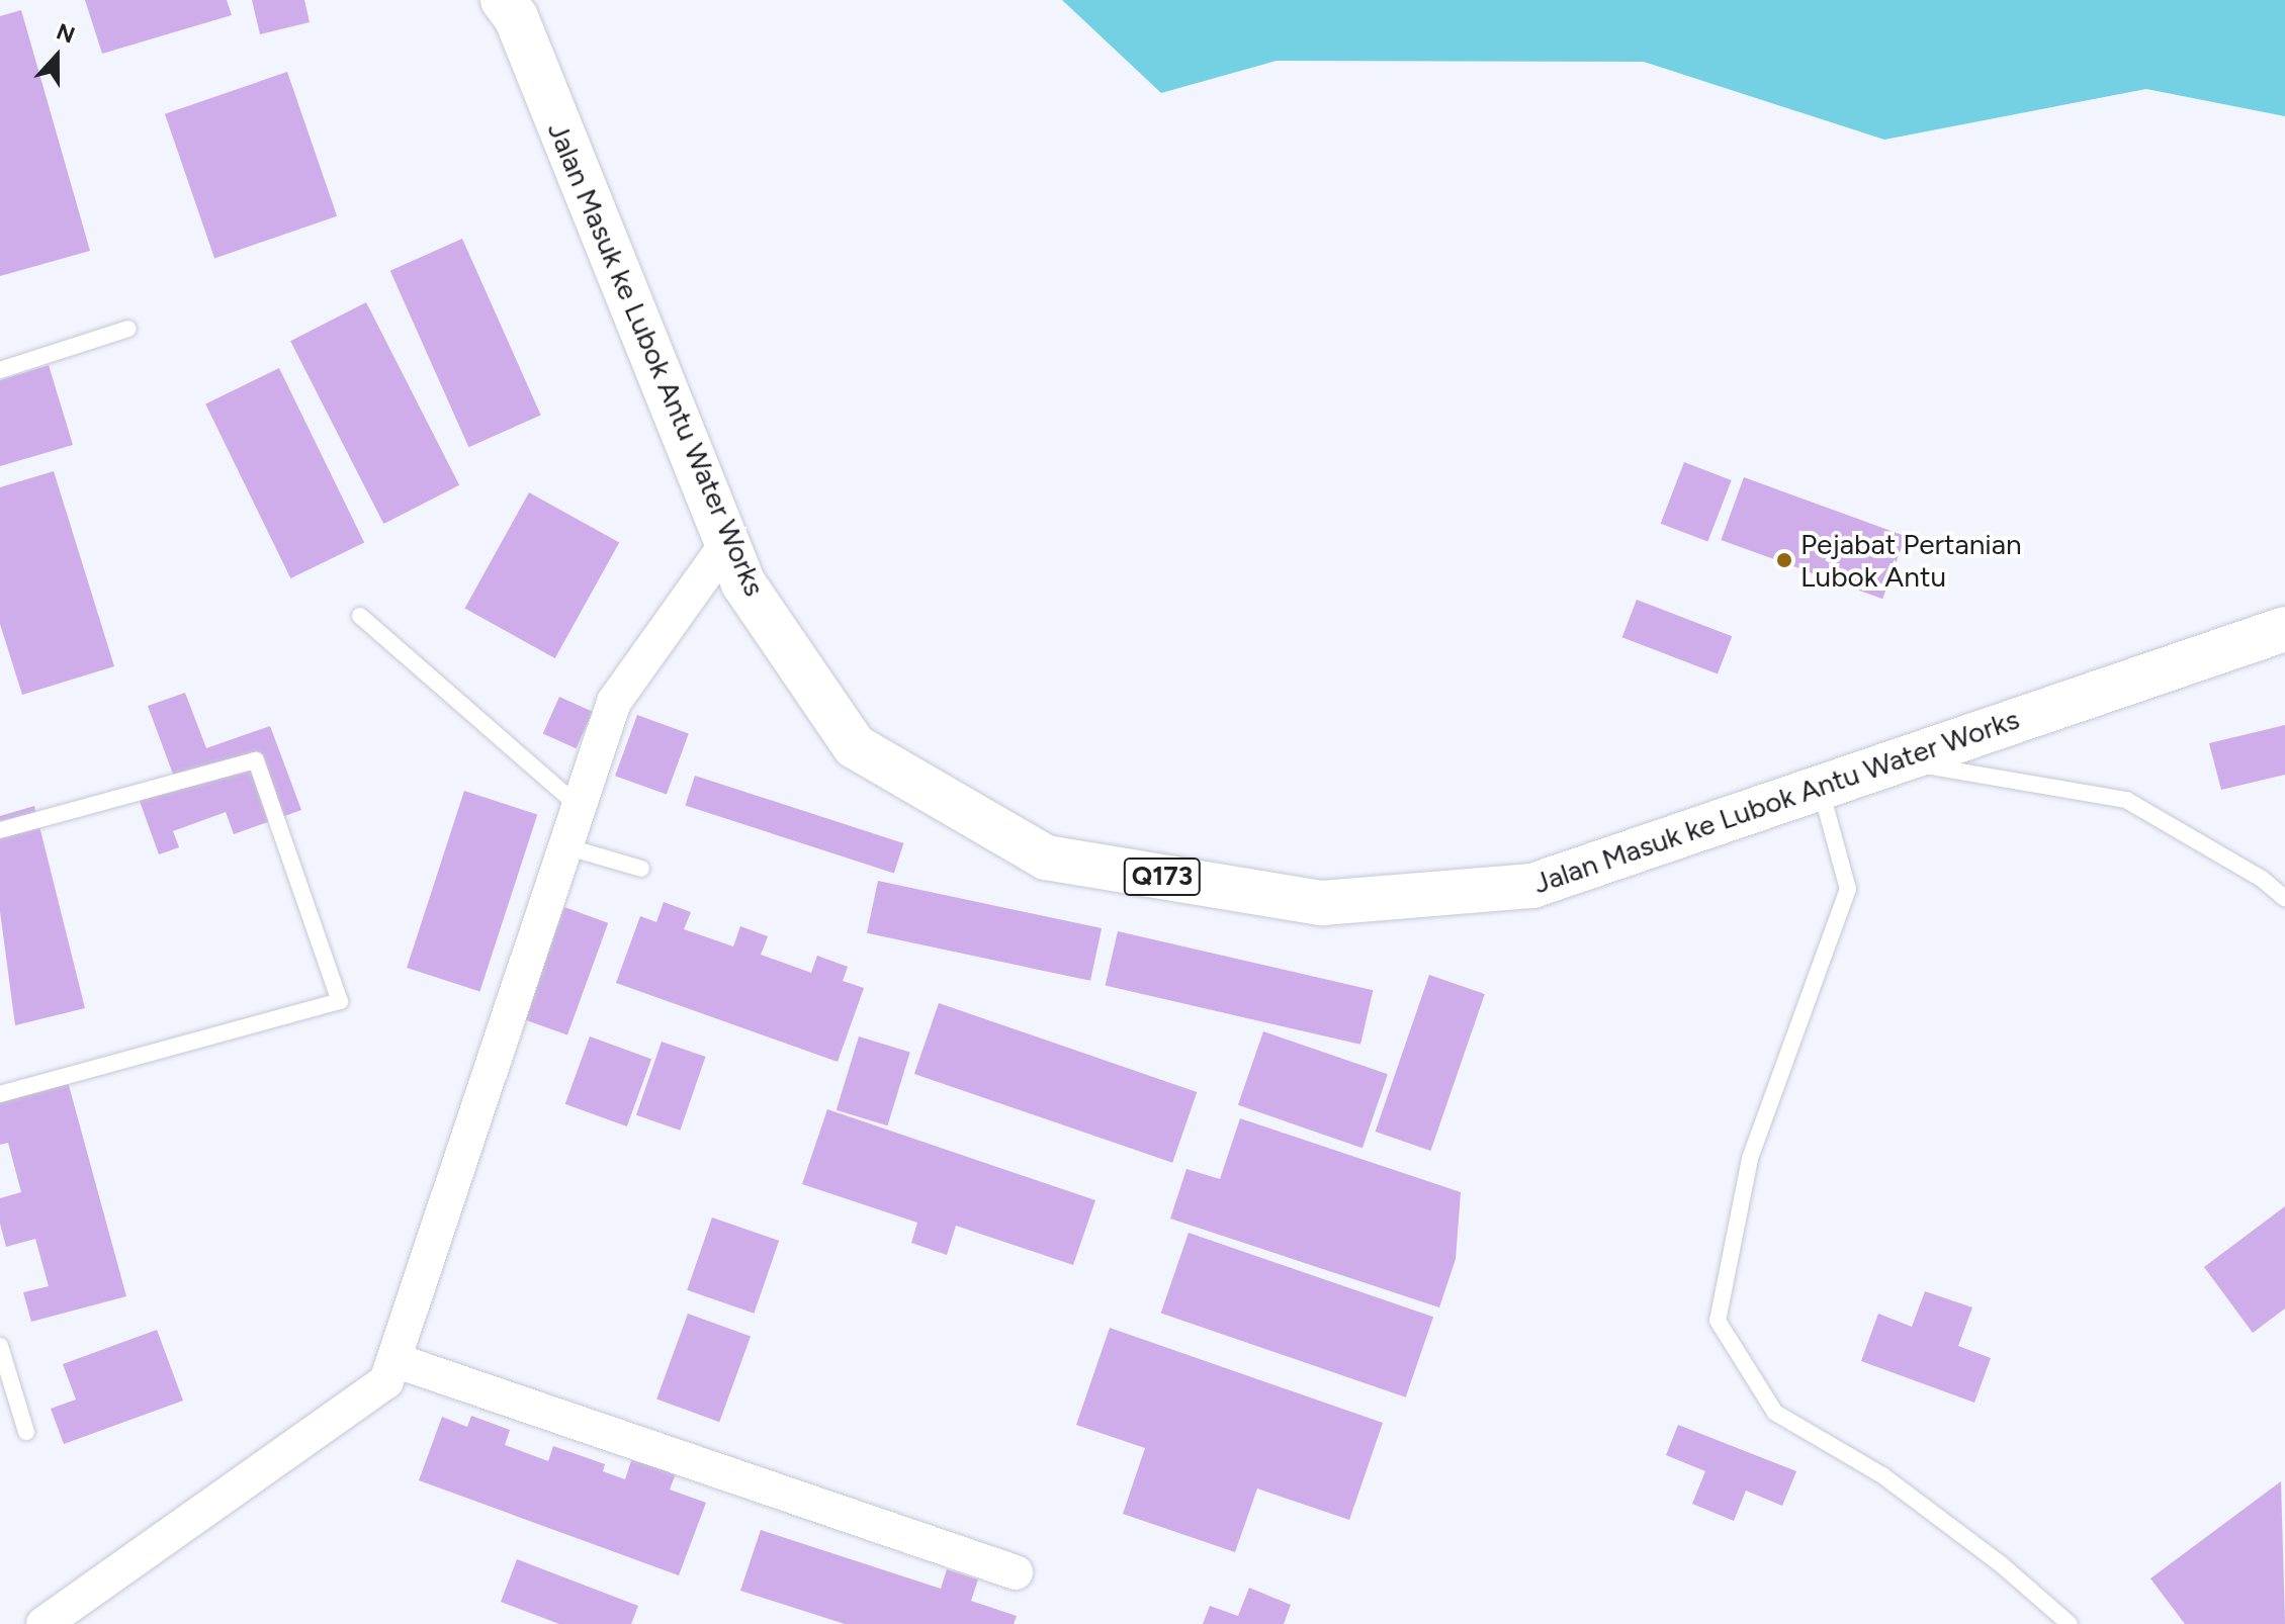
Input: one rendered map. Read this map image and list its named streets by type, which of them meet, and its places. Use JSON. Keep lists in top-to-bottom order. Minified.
{"streets":{"main road":["Jalan Masuk ke Lubok Antu Water Works","Q173"]},"places":["Pejabat Pertanian Lubok Antu"],"north":"top"}
